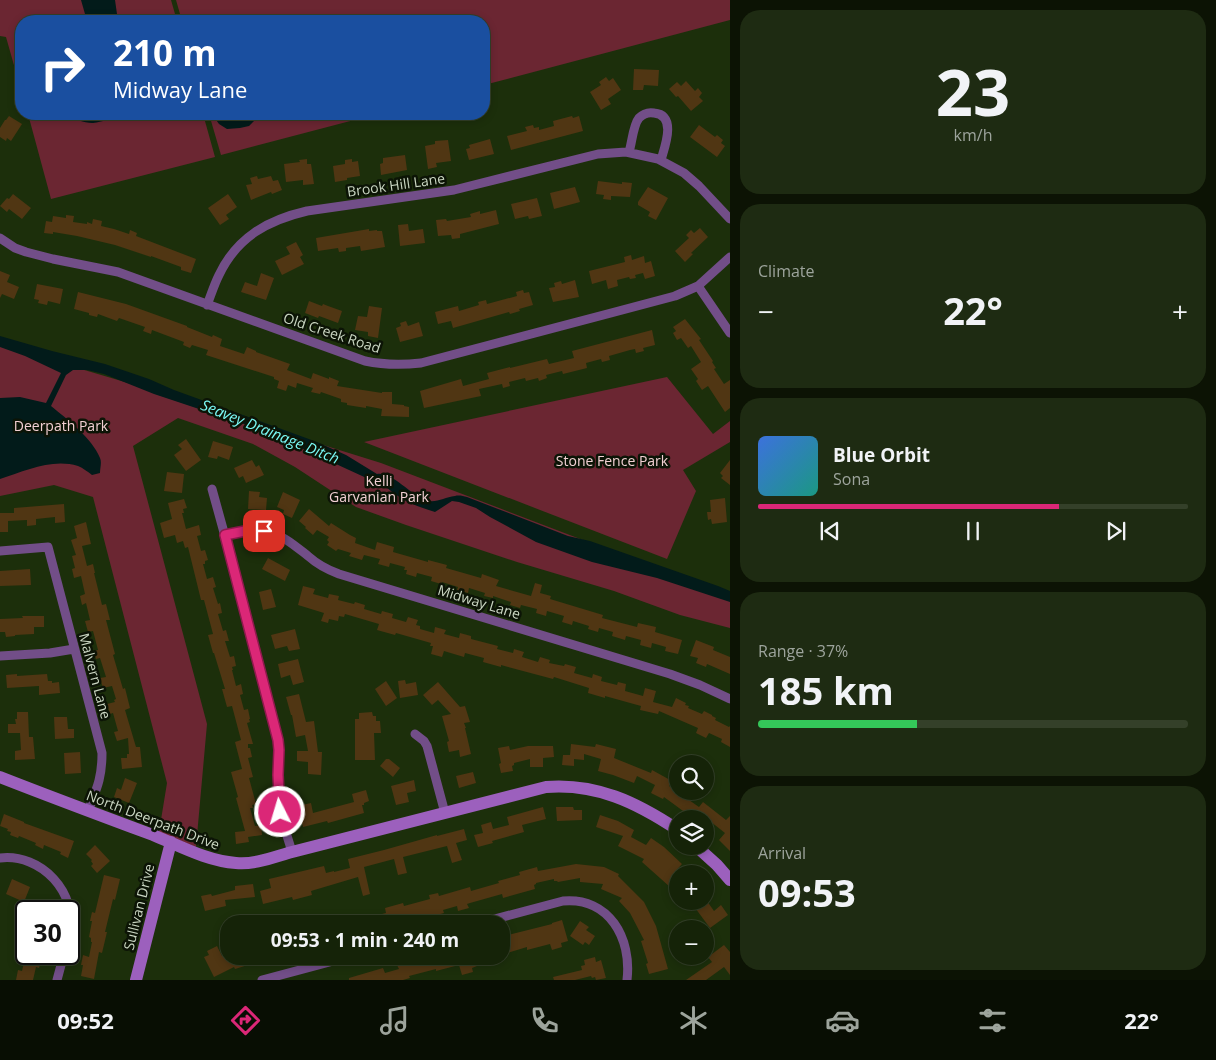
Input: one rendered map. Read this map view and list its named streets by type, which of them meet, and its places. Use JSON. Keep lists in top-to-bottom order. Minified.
{"streets":{"street":["Brook Hill Lane","Old Creek Road","Midway Lane","Malvern Lane","North Deerpath Drive","Sullivan Drive"]},"crossings":[["Brook Hill Lane","Old Creek Road"],["Malvern Lane","North Deerpath Drive"],["North Deerpath Drive","Sullivan Drive"]],"water":["Seavey Drainage Ditch"],"parks":["Deerpath Park","Stone Fence Park","Kelli Garvanian Park"],"page":{"tile":[["23","km/h"],"Climate",["Range · 37%","185 km"],["Arrival","09:53"]],"turn":["210 m","Midway Lane"],"heat":["−","22°","+"],"song":["Blue Orbit","Sona"],"map_buttons":["+","−"],"limit":"30","trip":"09:53 · 1 min · 240 m","tabs":["09:52","22°"]}}
